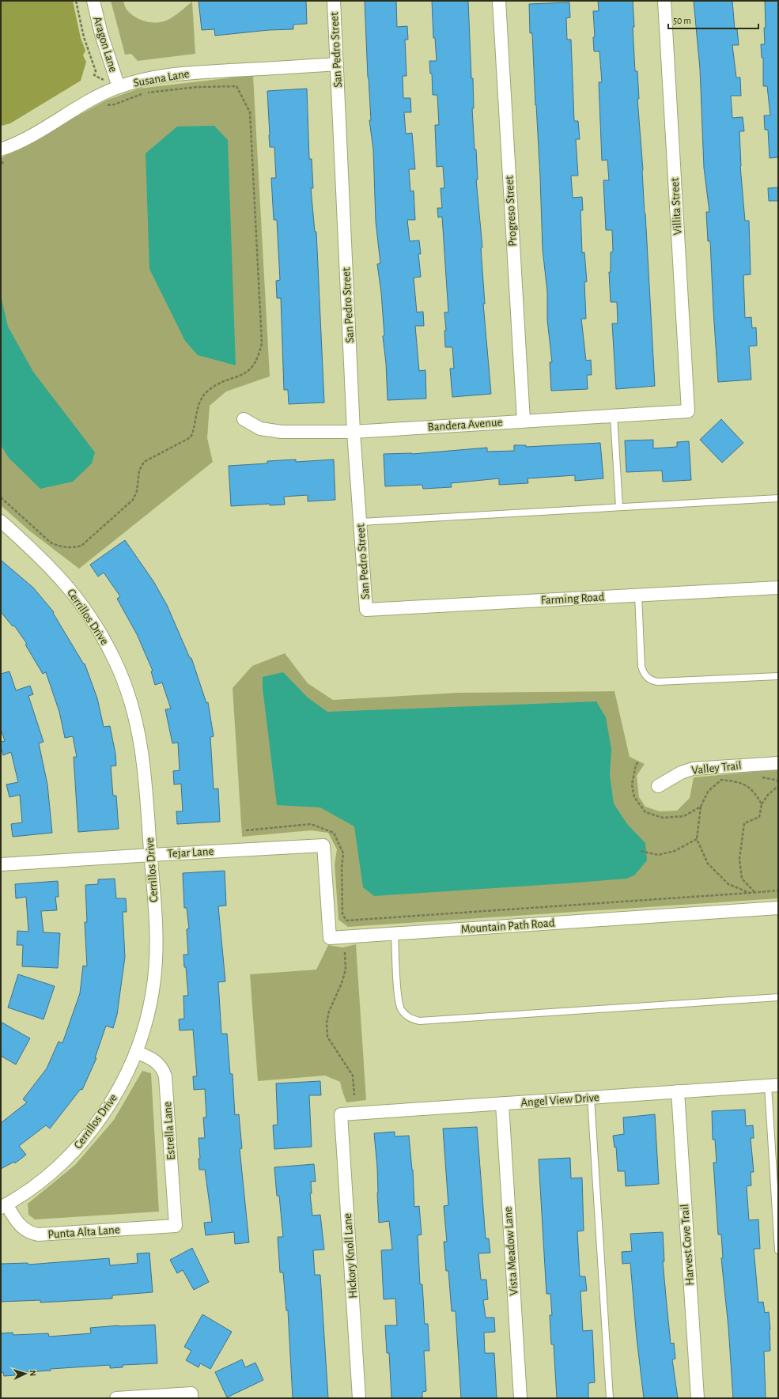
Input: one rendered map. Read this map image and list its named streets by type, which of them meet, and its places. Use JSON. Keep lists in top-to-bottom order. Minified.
{"streets":{"street":["Aragon Lane","San Pedro Street","Susana Lane","Villita Street","Progreso Street","Bandera Avenue","Farming Road","Cerrillos Drive","Valley Trail","Tejar Lane","Mountain Path Road","Angel View Drive","Estrella Lane","Punta Alta Lane","Harvest Cove Trail","Vista Meadow Lane","Hickory Knoll Lane"]},"crossings":[["Aragon Lane","Susana Lane"],["San Pedro Street","Susana Lane"],["San Pedro Street","Bandera Avenue"],["San Pedro Street","Farming Road"],["Villita Street","Bandera Avenue"],["Progreso Street","Bandera Avenue"],["Cerrillos Drive","Tejar Lane"],["Cerrillos Drive","Estrella Lane"],["Cerrillos Drive","Punta Alta Lane"],["Tejar Lane","Mountain Path Road"],["Angel View Drive","Harvest Cove Trail"],["Angel View Drive","Vista Meadow Lane"],["Angel View Drive","Hickory Knoll Lane"],["Estrella Lane","Punta Alta Lane"]],"scale_bar":"50 m","north":"right"}
